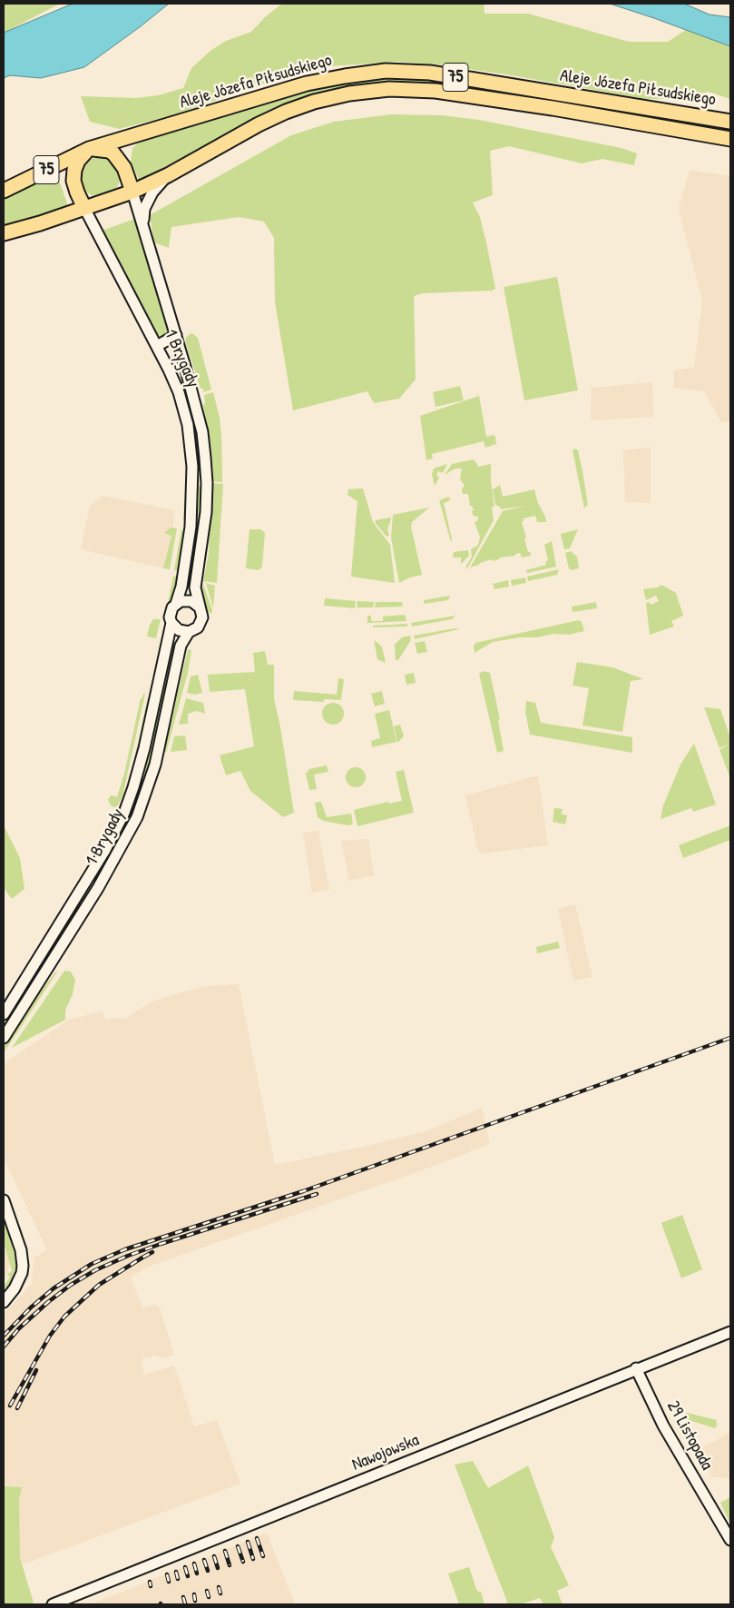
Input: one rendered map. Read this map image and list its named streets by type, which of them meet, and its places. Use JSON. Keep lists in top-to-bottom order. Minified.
{"streets":{"main road":["75","Aleje Józefa Piłsudskiego","1 Brygady"],"street":["29 Listopada","Nawojowska"]},"crossings":[["Aleje Józefa Piłsudskiego","1 Brygady"],["29 Listopada","Nawojowska"]]}
